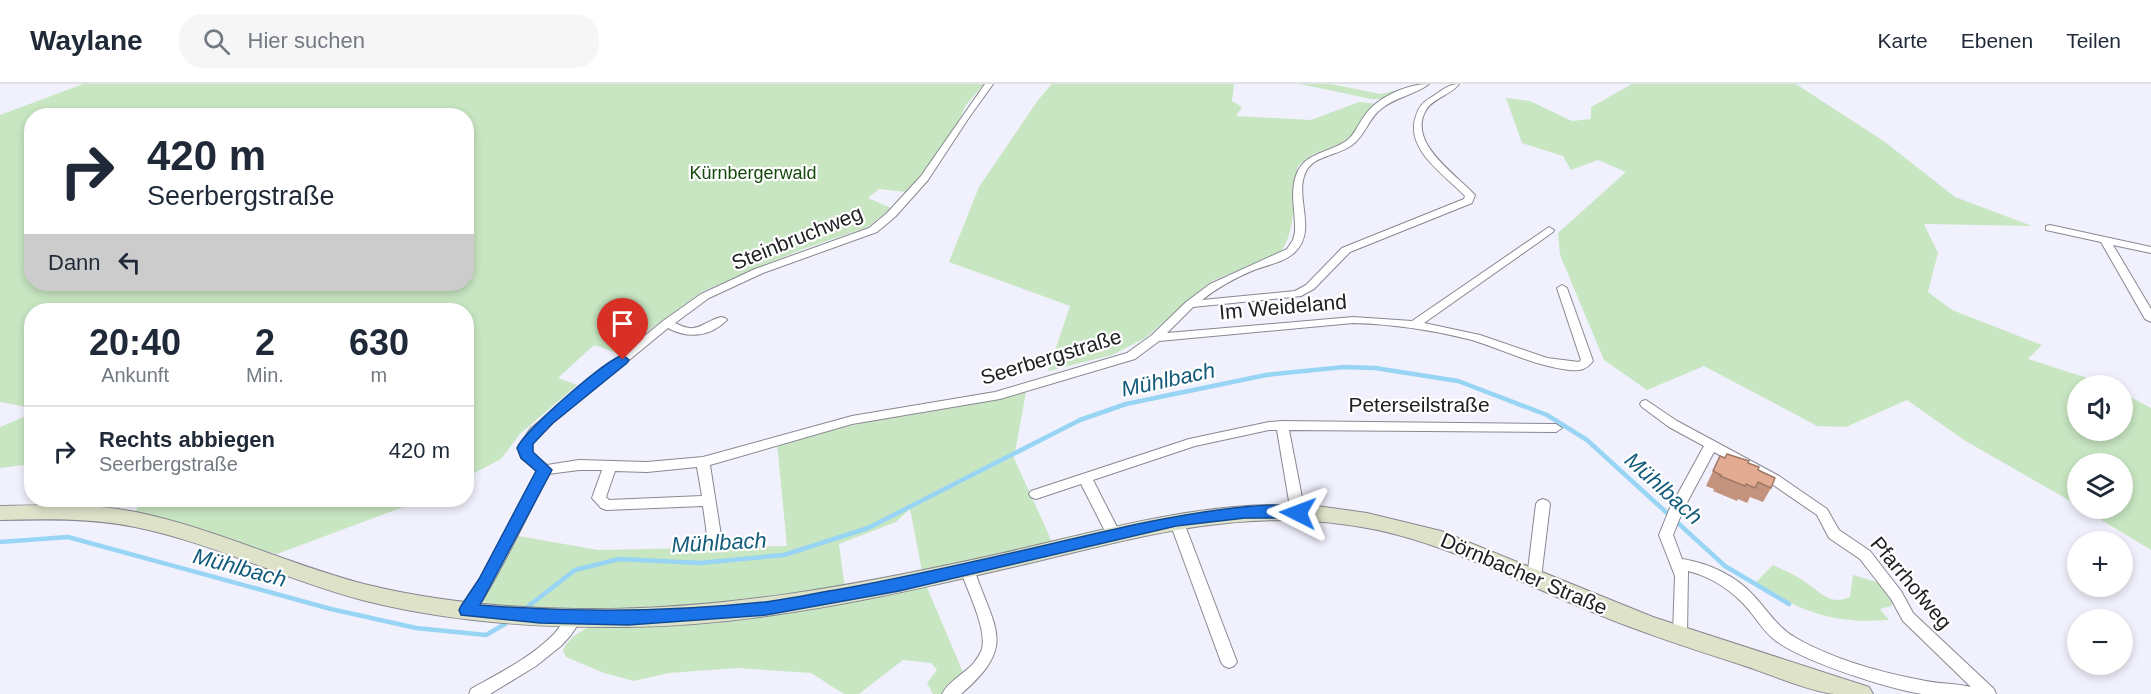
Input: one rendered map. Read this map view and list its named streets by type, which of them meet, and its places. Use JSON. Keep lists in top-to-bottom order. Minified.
{"streets":{"street":["Steinbruchweg","Im Weideland","Seerbergstraße","Peterseilstraße","Dörnbacher Straße","Pfarrhofweg"]},"crossings":[["Steinbruchweg","Seerbergstraße"],["Im Weideland","Seerbergstraße"]],"water":["Mühlbach"],"parks":["Kürnbergerwald"],"page":{"header":"Waylane","search":"Hier suchen","nav":["Karte","Ebenen","Teilen"],"turn":["420 m","Seerbergstraße"],"then":"Dann","eta":["20:40","Ankunft","2","Min.","630","m"],"map_buttons":["+","−"],"list":[{"name":"Rechts abbiegen","note":"Seerbergstraße","value":"420 m"}]}}
